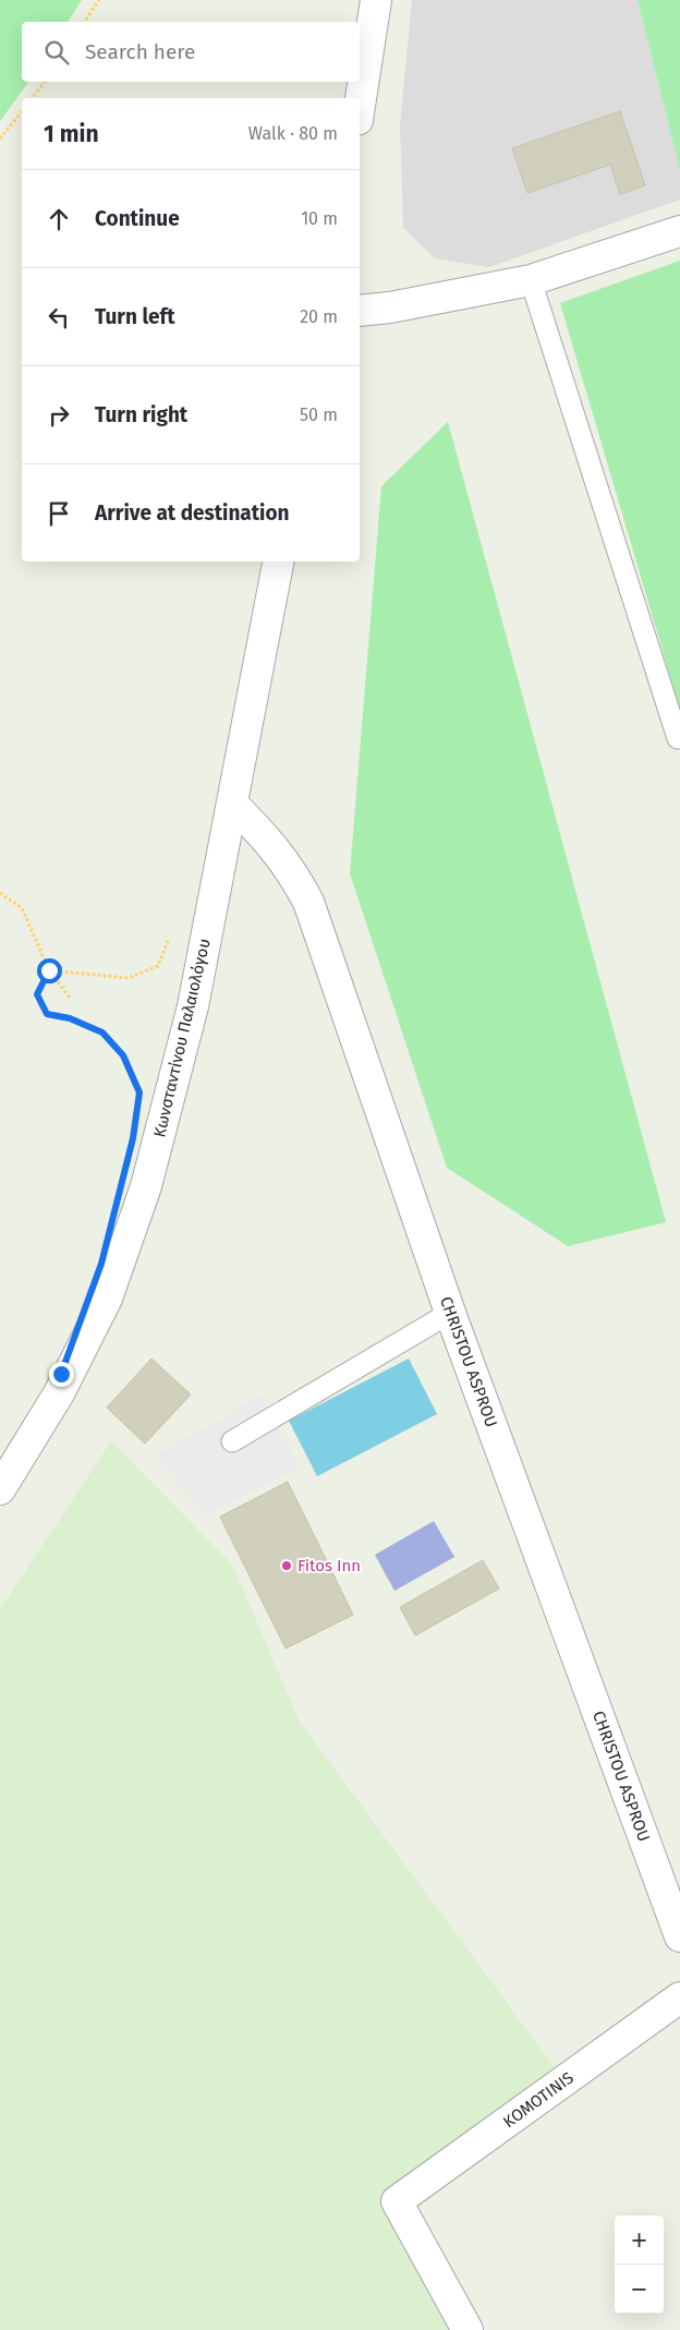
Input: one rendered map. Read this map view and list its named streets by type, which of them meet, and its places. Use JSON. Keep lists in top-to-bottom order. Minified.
{"streets":{"street":["Κωνσταντίνου Παλαιολόγου","CHRISTOU ASPROU","KOMOTINIS"]},"crossings":[["Κωνσταντίνου Παλαιολόγου","CHRISTOU ASPROU"]],"places":["Fitos Inn"],"page":{"search":"Search here","heading":["1 min","Walk · 80 m"],"list":[["Continue","10 m"],["Turn left","20 m"],["Turn right","50 m"],"Arrive at destination"],"map_buttons":["+","−"]}}
